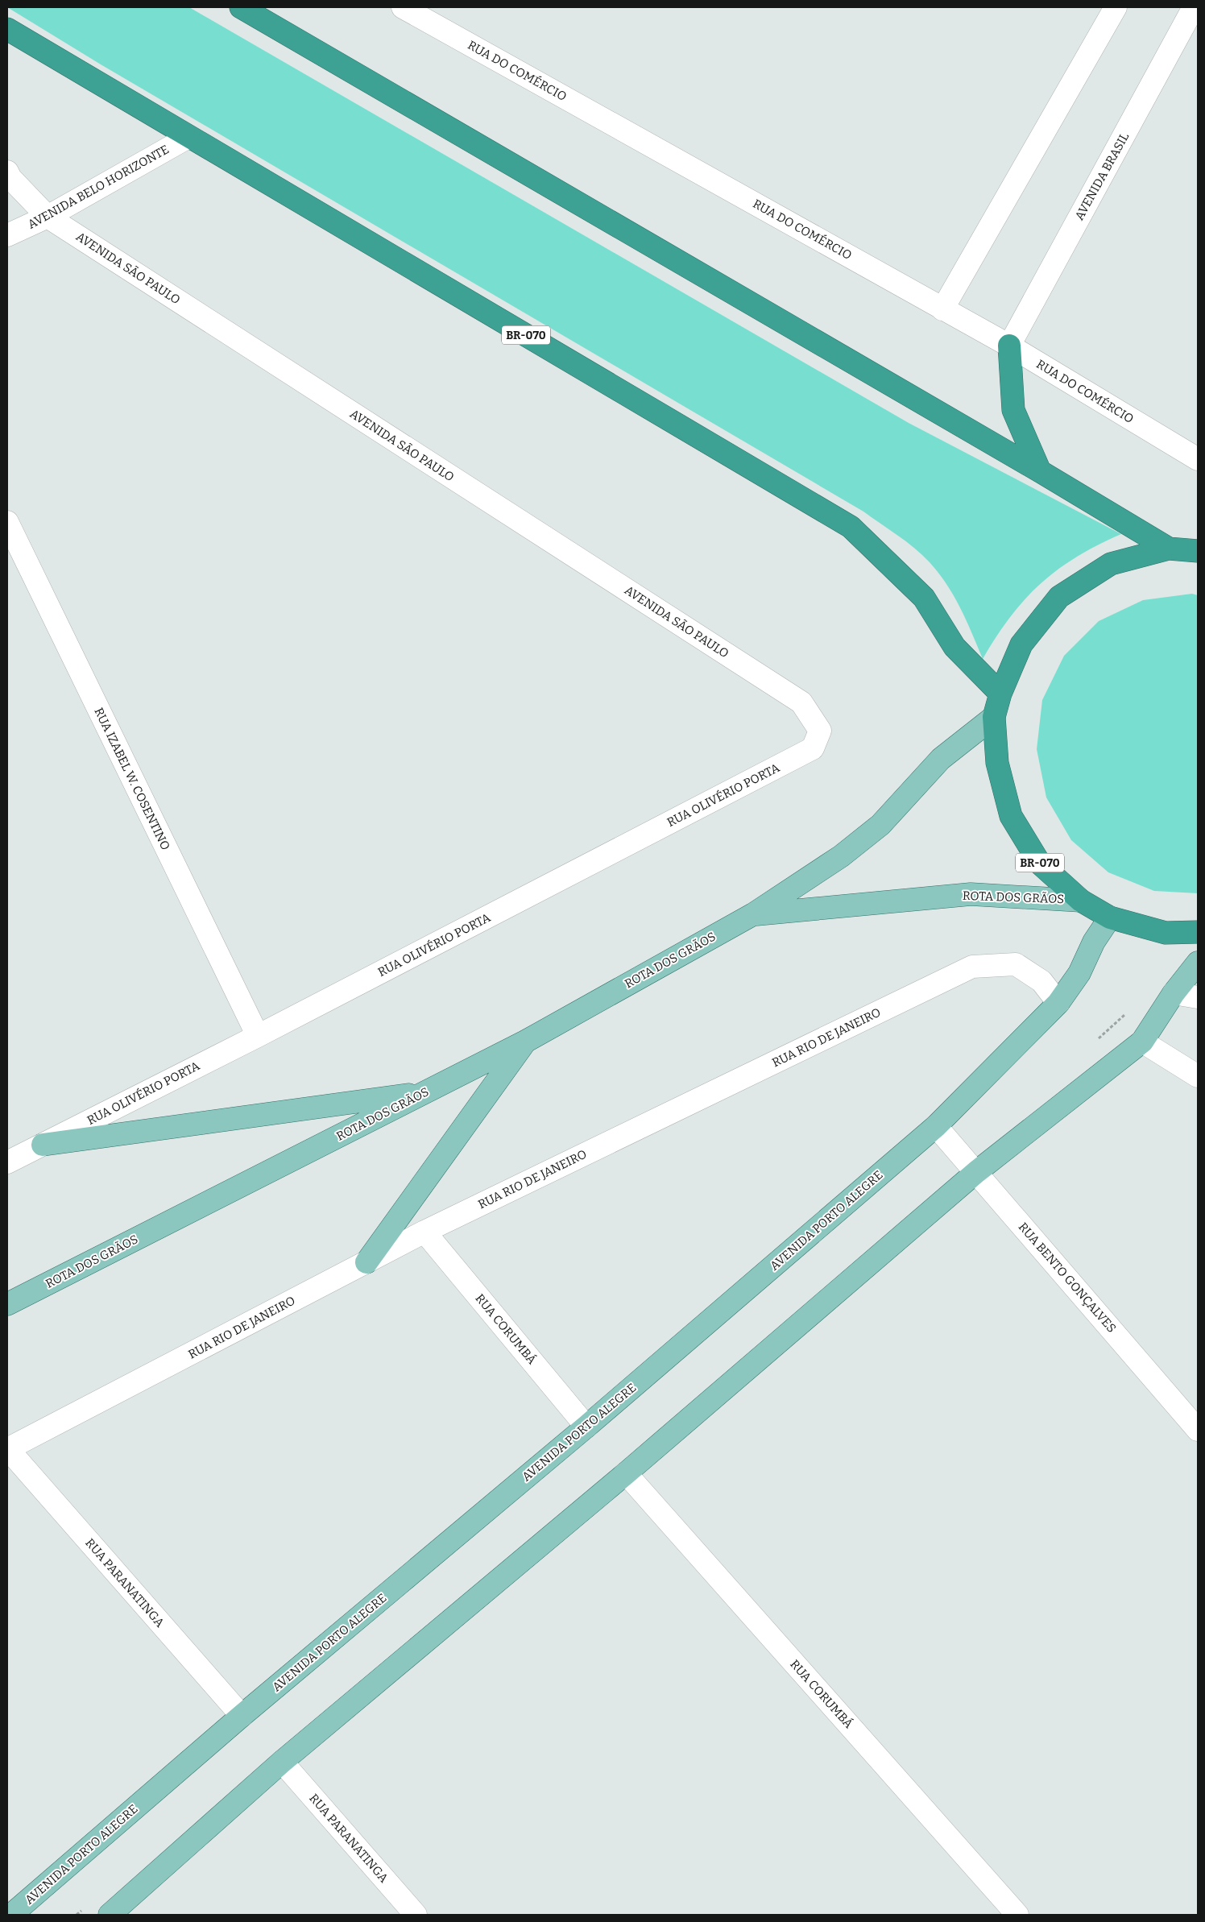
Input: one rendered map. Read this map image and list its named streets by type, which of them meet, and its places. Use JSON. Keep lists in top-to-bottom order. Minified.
{"streets":{"highway":["BR-070"],"main road":["ROTA DOS GRÃOS","AVENIDA PORTO ALEGRE"],"street":["RUA DO COMÉRCIO","AVENIDA BRASIL","AVENIDA BELO HORIZONTE","AVENIDA SÃO PAULO","RUA IZABEL W. COSENTINO","RUA OLIVÉRIO PORTA","RUA RIO DE JANEIRO","RUA BENTO GONÇALVES","RUA CORUMBÁ","RUA PARANATINGA"]},"crossings":[["RUA DO COMÉRCIO","AVENIDA BRASIL"],["AVENIDA BELO HORIZONTE","AVENIDA SÃO PAULO"],["AVENIDA BELO HORIZONTE","BR-070"],["AVENIDA SÃO PAULO","RUA OLIVÉRIO PORTA"],["BR-070","ROTA DOS GRÃOS"],["BR-070","AVENIDA PORTO ALEGRE"],["RUA IZABEL W. COSENTINO","RUA OLIVÉRIO PORTA"],["RUA RIO DE JANEIRO","AVENIDA PORTO ALEGRE"],["RUA RIO DE JANEIRO","RUA CORUMBÁ"],["RUA RIO DE JANEIRO","RUA PARANATINGA"],["AVENIDA PORTO ALEGRE","RUA BENTO GONÇALVES"],["AVENIDA PORTO ALEGRE","RUA CORUMBÁ"],["AVENIDA PORTO ALEGRE","RUA PARANATINGA"]]}
